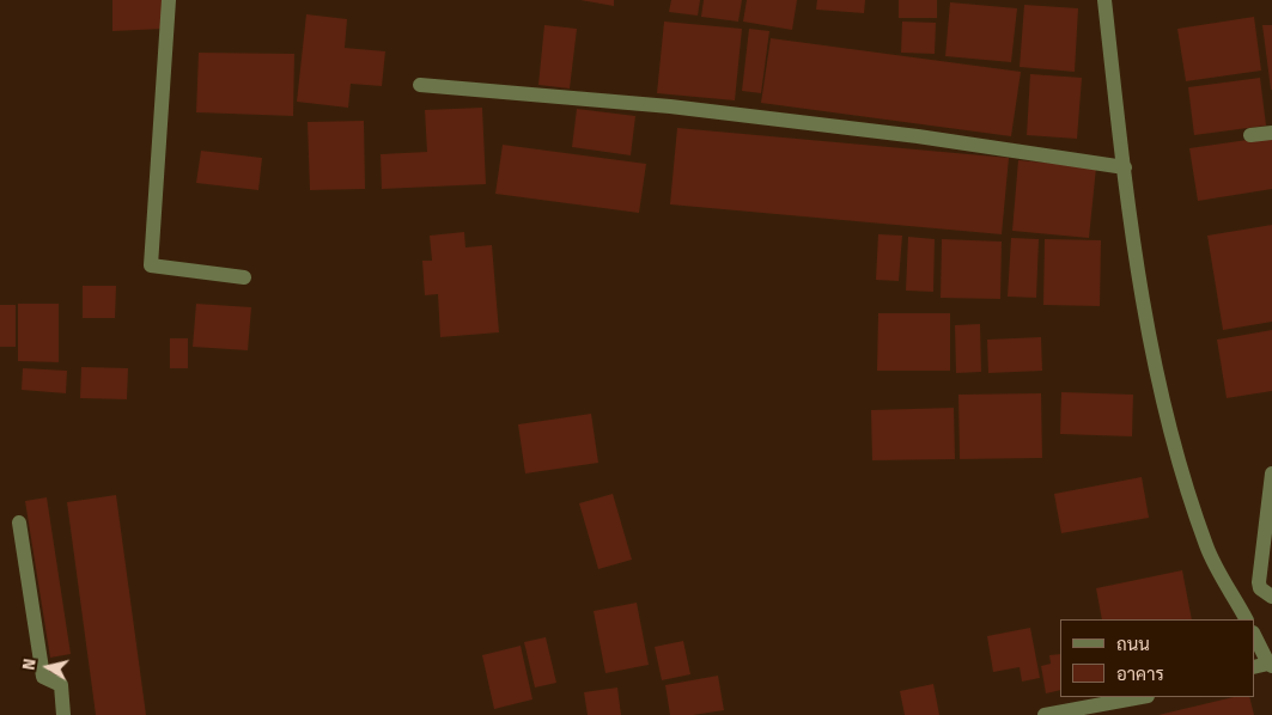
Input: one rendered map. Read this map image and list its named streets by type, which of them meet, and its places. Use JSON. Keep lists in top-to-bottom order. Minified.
{"legend":["ถนน","อาคาร"],"north":"left"}
